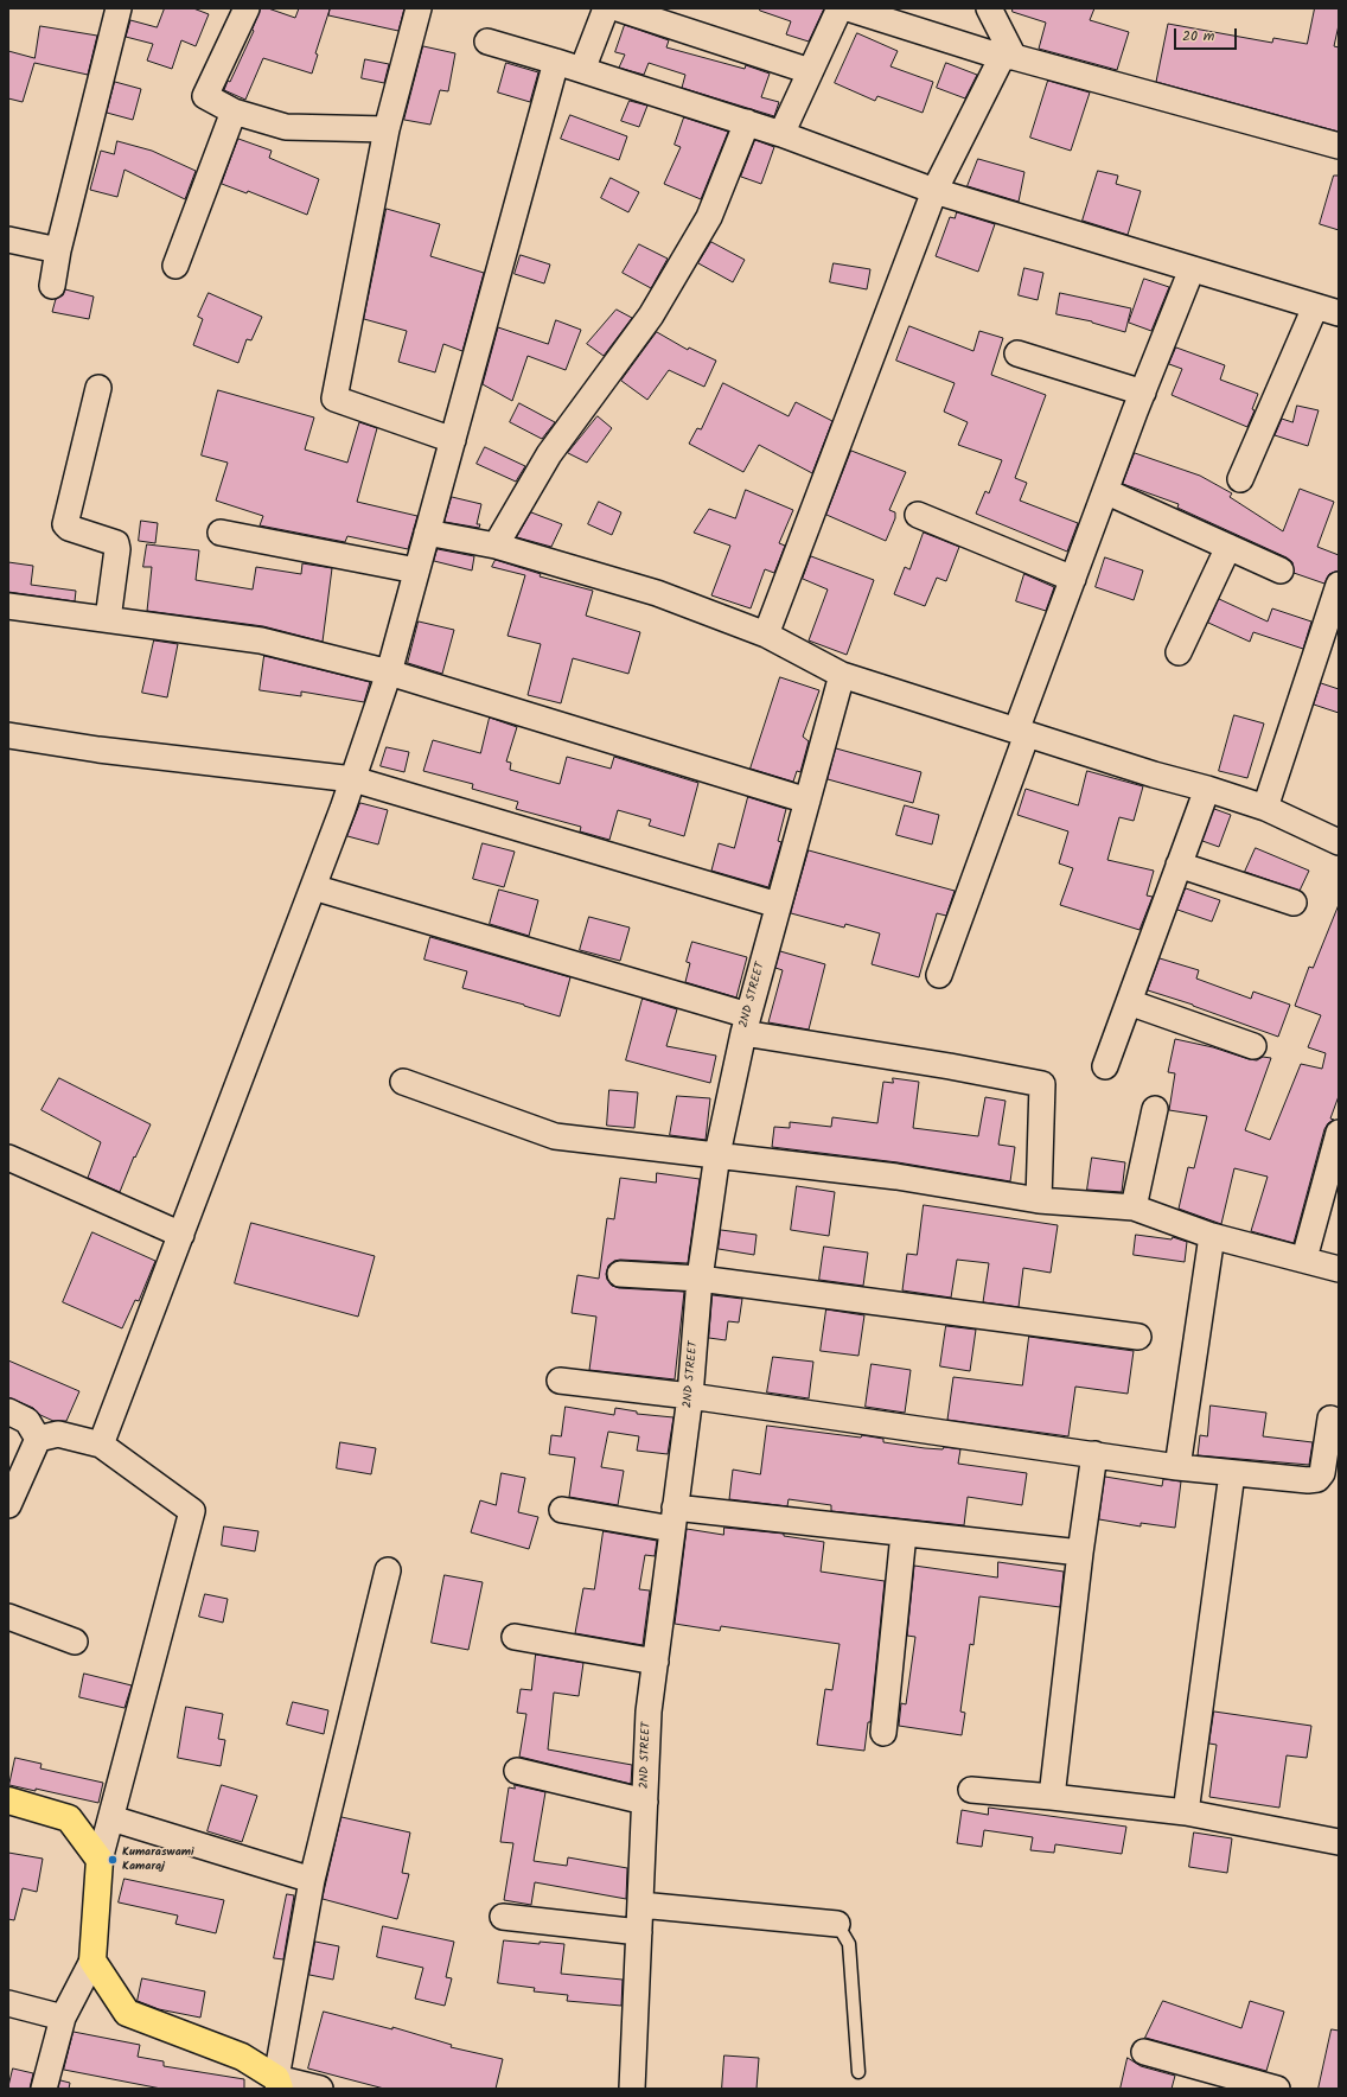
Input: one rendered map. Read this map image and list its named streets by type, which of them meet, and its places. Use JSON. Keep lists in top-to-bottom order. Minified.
{"streets":{"street":["2ND STREET"]},"places":["Kumaraswami Kamaraj"],"scale_bar":"20 m"}
